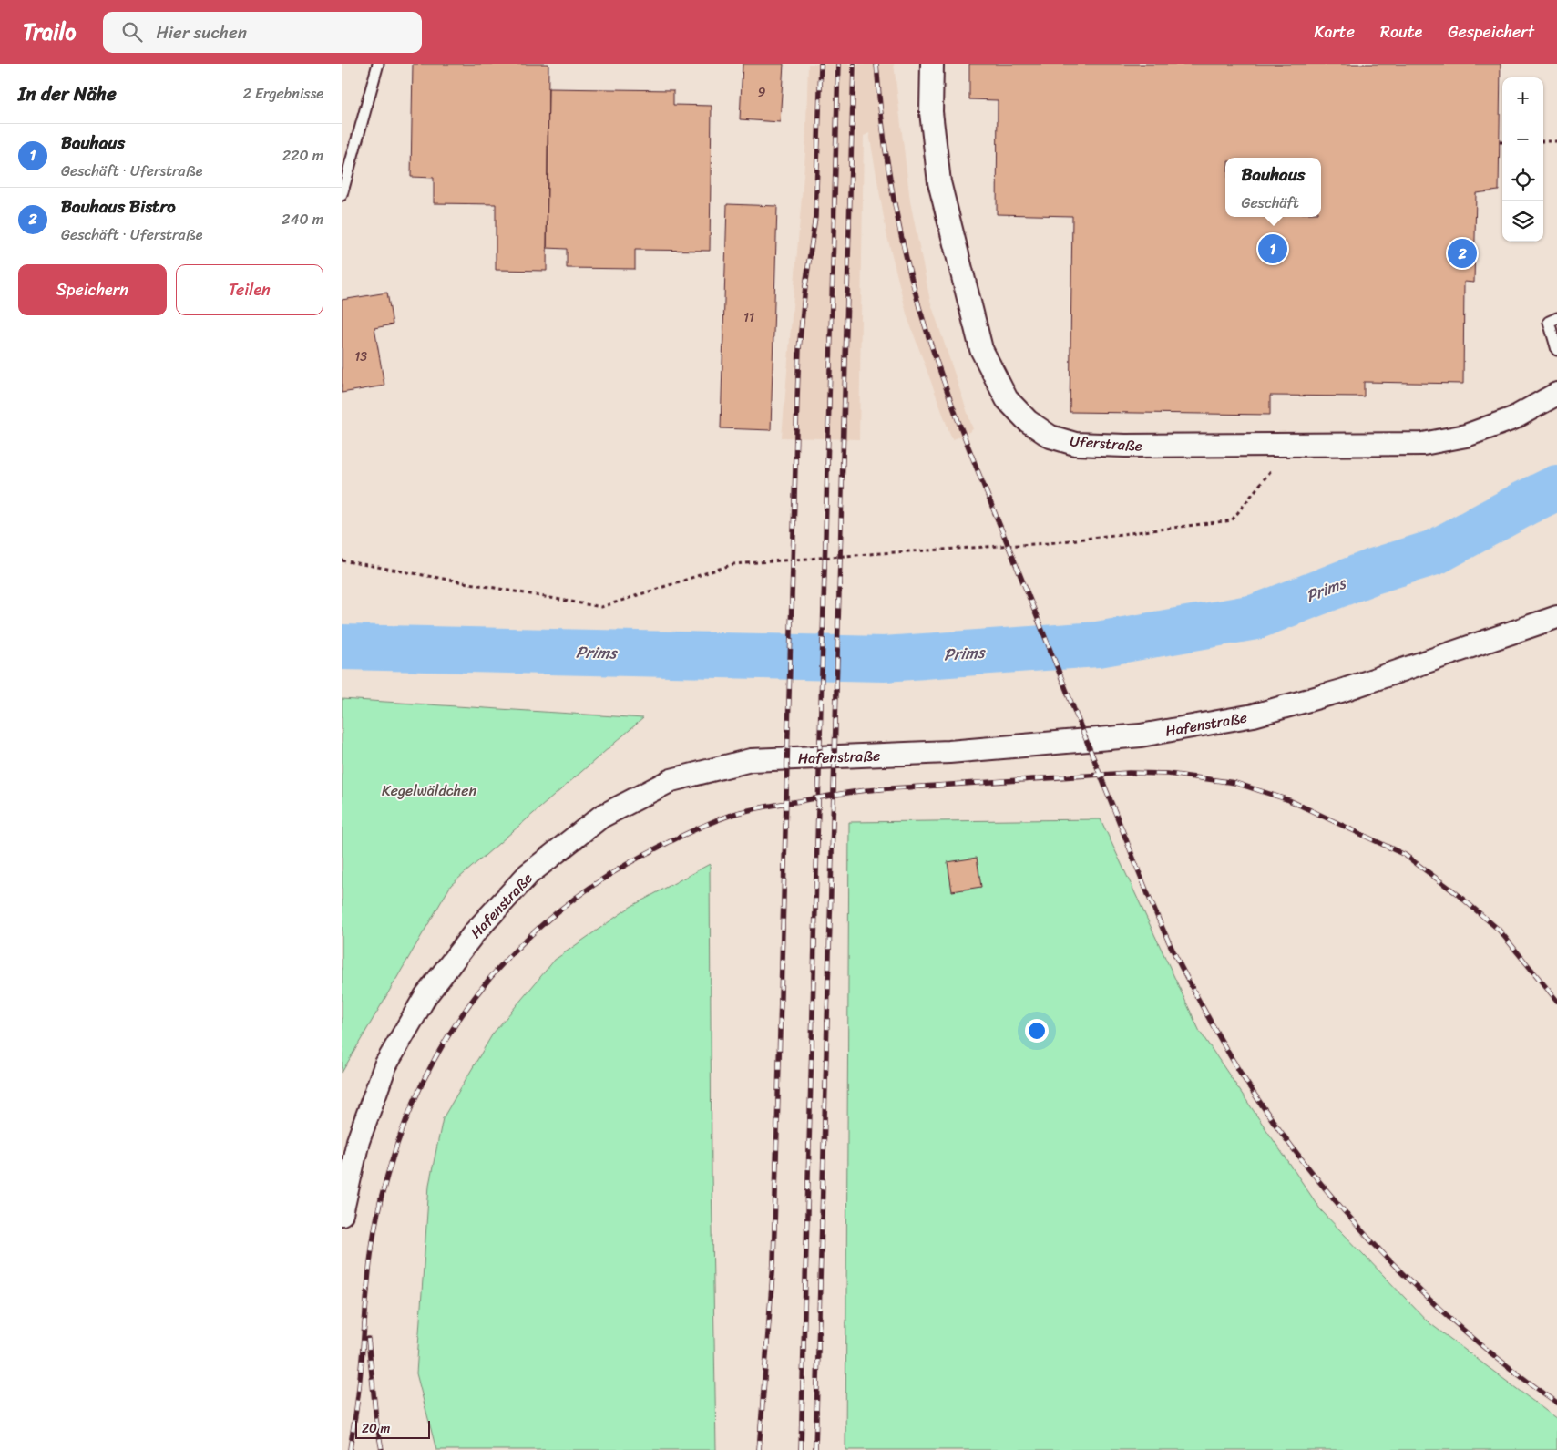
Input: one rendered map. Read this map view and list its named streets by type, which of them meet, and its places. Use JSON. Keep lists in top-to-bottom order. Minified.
{"streets":{"street":["Uferstraße","Hafenstraße"]},"water":["Prims"],"parks":["Kegelwäldchen"],"house_numbers":["9","11","13"],"scale_bar":"20 m","page":{"header":"Trailo","search":"Hier suchen","nav":["Karte","Route","Gespeichert"],"heading":["In der Nähe","2 Ergebnisse"],"map_buttons":["+","−"],"list":[{"mark":"1","name":"Bauhaus","note":"Geschäft · Uferstraße","value":"220 m"},{"mark":"2","name":"Bauhaus Bistro","note":"Geschäft · Uferstraße","value":"240 m"}],"popup":["Bauhaus","Geschäft"],"pins":["1","2"],"buttons":["Speichern","Teilen"],"scale":"20 m"}}
